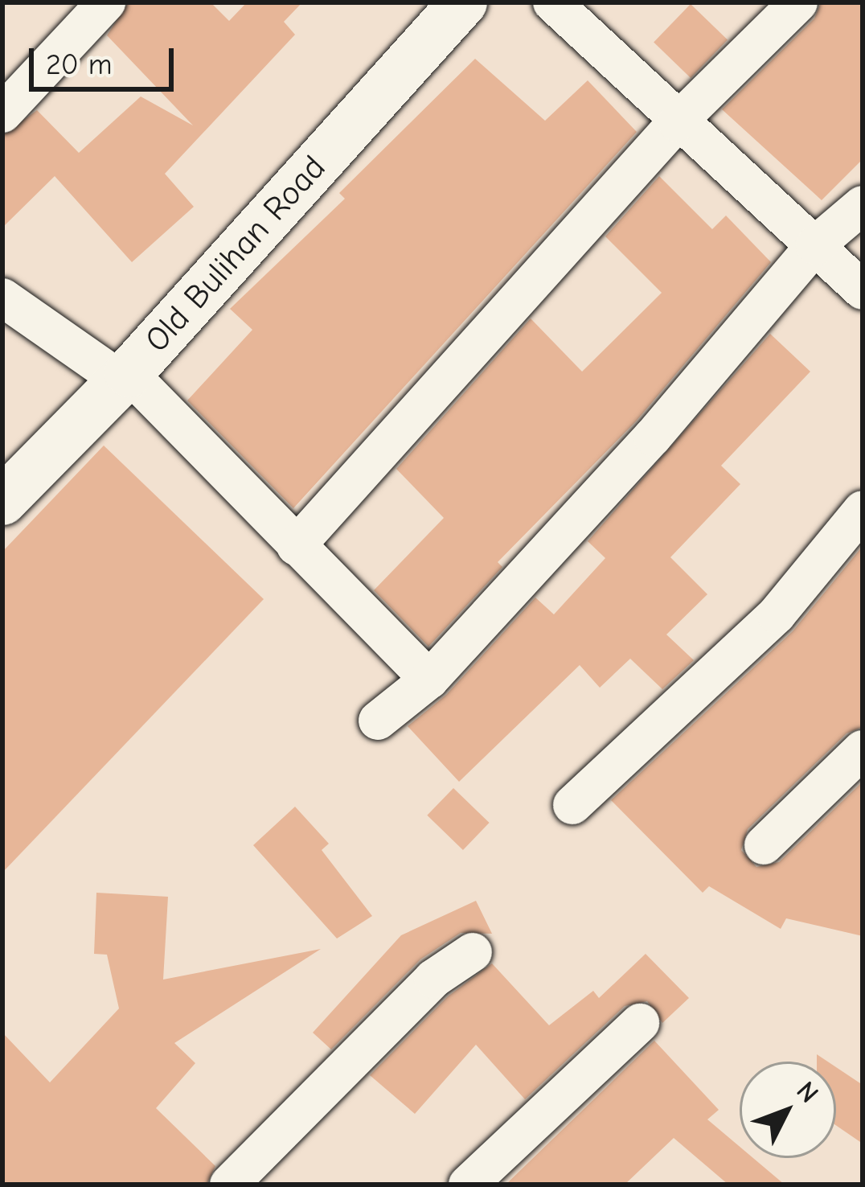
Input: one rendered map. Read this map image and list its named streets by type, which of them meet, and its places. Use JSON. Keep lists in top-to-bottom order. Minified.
{"streets":{"street":["Old Bulihan Road"]},"scale_bar":"20 m","north":"top right"}
